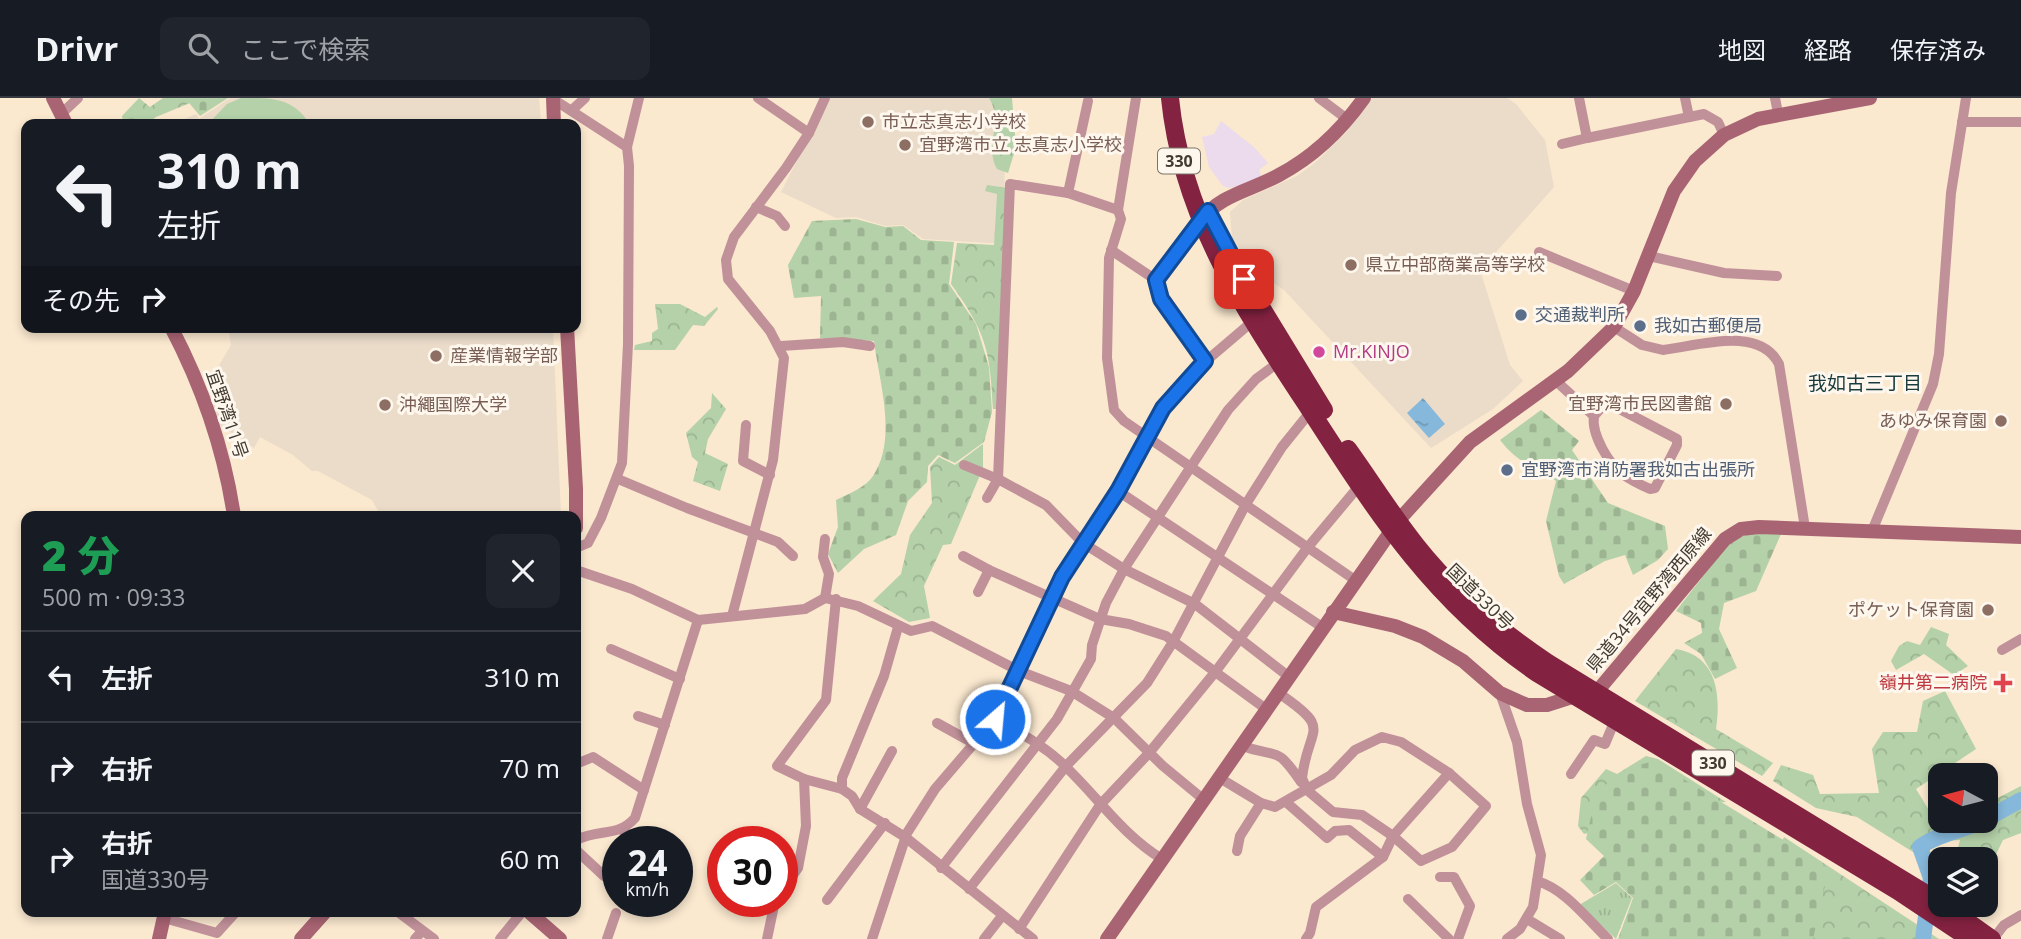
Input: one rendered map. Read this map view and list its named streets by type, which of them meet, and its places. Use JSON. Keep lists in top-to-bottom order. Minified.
{"streets":{"highway":["330","国道330号"],"main road":["宜野湾11号","県道34号宜野湾西原線"]},"crossings":[["国道330号","県道34号宜野湾西原線"]],"districts":["我如古三丁目"],"places":{"other":["市立志真志小学校","宜野湾市立 志真志小学校","県立中部商業高等学校","交通裁判所","我如古郵便局","Mr.KINJO","産業情報学部","宜野湾市民図書館","沖繩国際大学","あゆみ保育園","宜野湾市消防署我如古出張所","ポケット保育園"],"health":["嶺井第二病院"]},"north":"left","page":{"header":"Drivr","search":"ここで検索","nav":["地図","経路","保存済み"],"turn":["310 m","左折"],"then":"その先","heading":["2 分","500 m · 09:33"],"list":[{"name":"左折","value":"310 m"},{"name":"右折","value":"70 m"},{"name":"右折","note":"国道330号","value":"60 m"}],"speed":"24 km/h","limit":"30"}}
